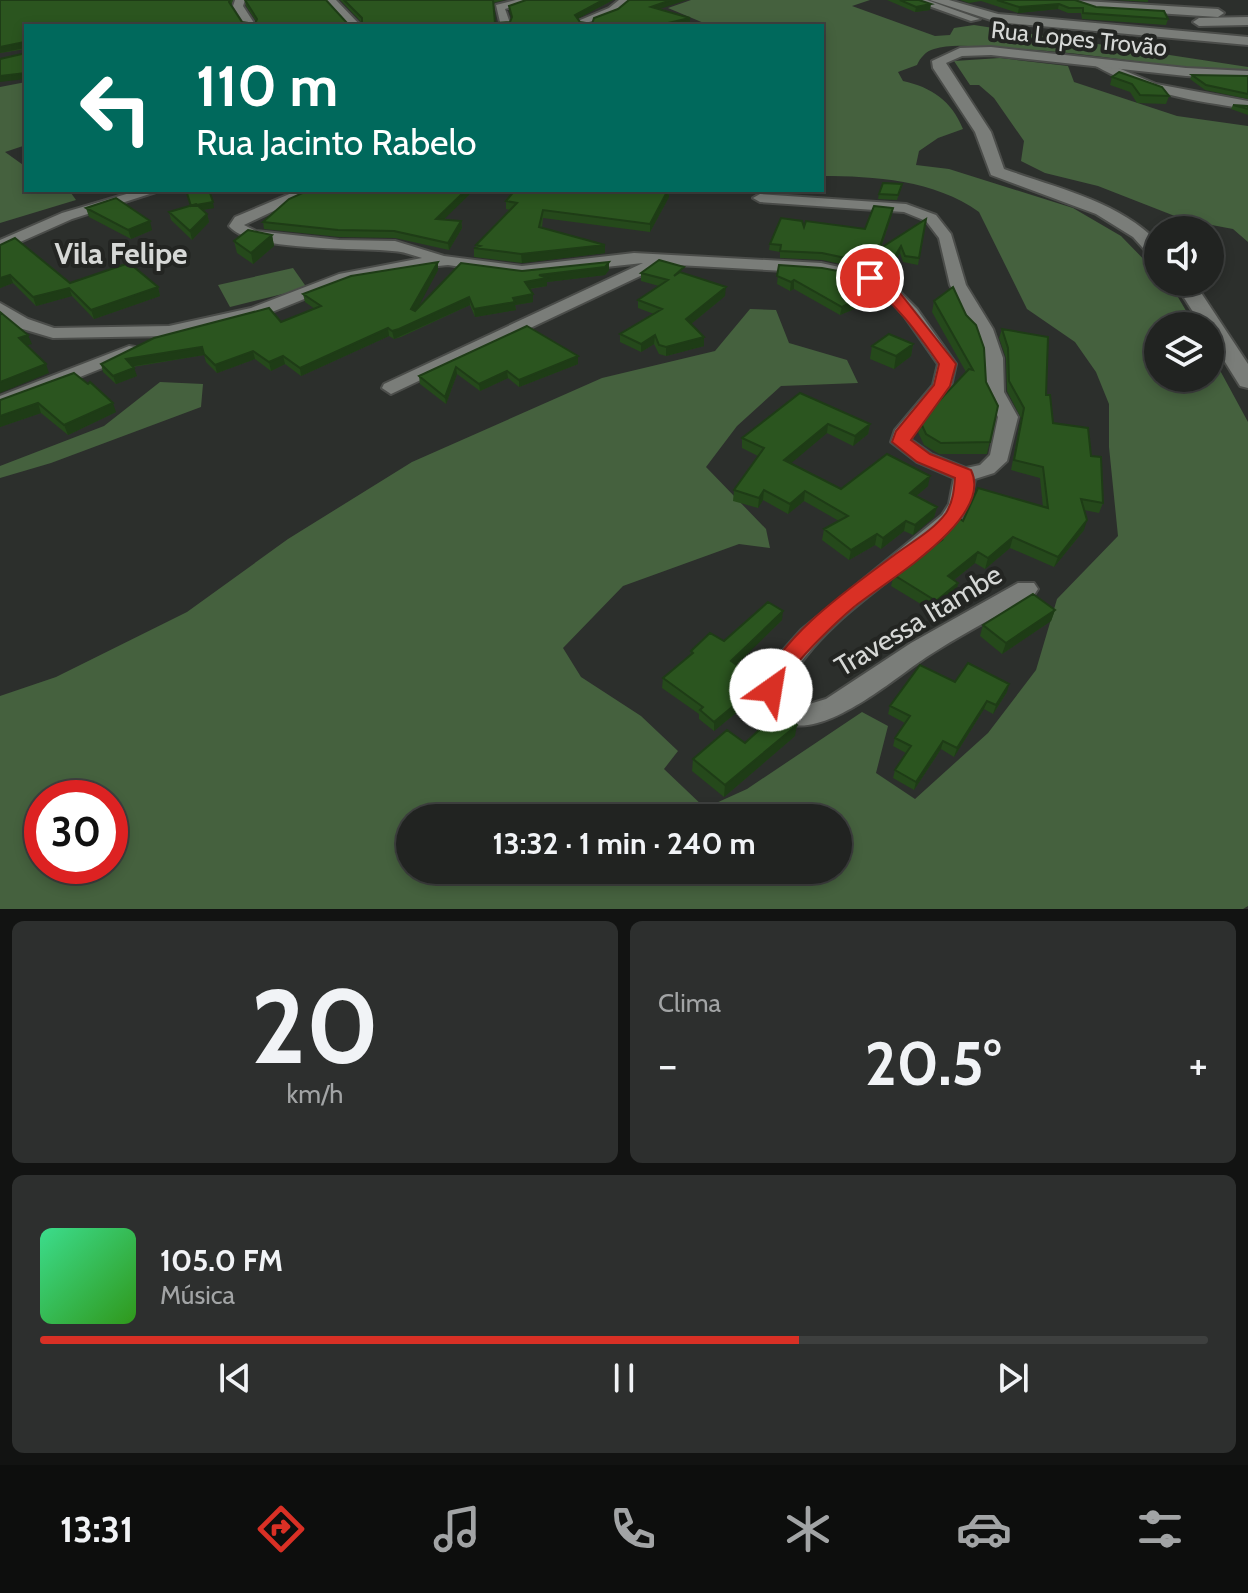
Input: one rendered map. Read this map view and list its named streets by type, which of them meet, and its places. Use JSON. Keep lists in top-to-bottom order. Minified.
{"streets":{"main road":["Rua Lopes Trovão"],"street":["Travessa Itambe"]},"districts":["Vila Felipe"],"page":{"turn":["110 m","Rua Jacinto Rabelo"],"limit":"30","trip":"13:32 · 1 min · 240 m","tile":[["20","km/h"],"Clima"],"heat":["−","20.5°","+"],"song":["105.0 FM","Música"],"tabs":"13:31"}}
